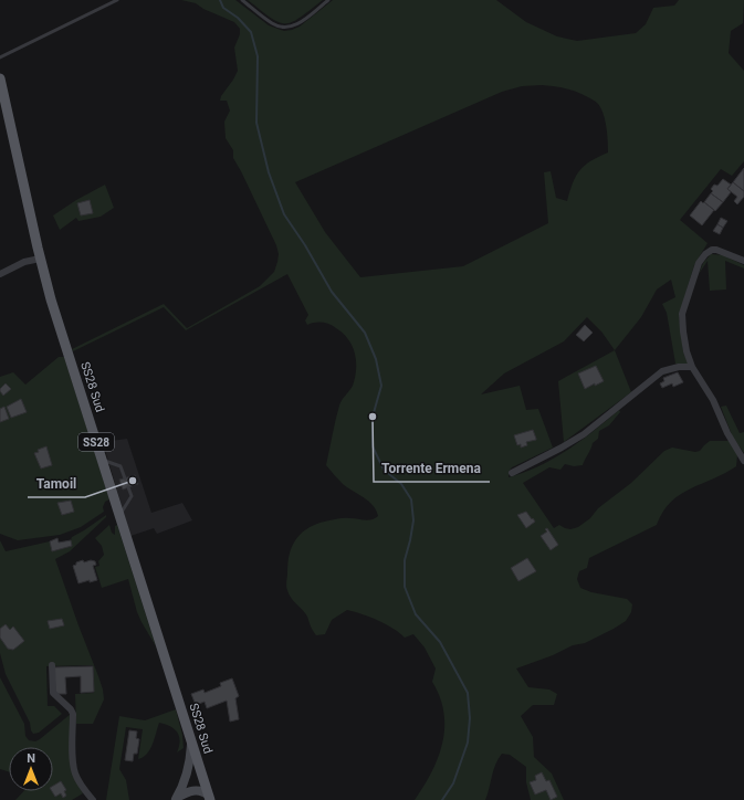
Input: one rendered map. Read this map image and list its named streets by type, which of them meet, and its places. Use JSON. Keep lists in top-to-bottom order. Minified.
{"streets":{"main road":["SS28 Sud","SS28"]},"places":["Torrente Ermena","Tamoil"],"north":"top"}
